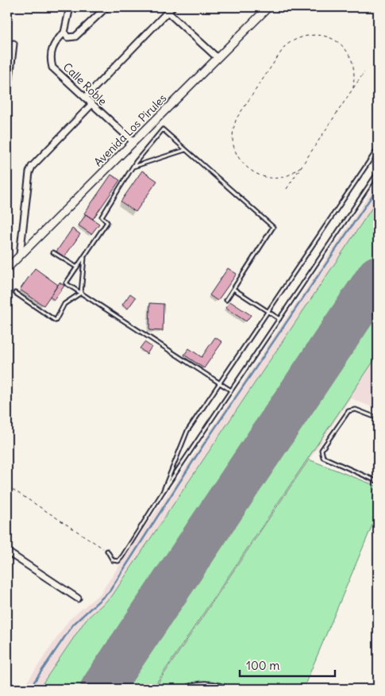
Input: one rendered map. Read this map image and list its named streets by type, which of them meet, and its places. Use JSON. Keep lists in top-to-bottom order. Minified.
{"streets":{"street":["Calle Roble","Avenida Los Pirules"]},"crossings":[["Calle Roble","Avenida Los Pirules"]],"scale_bar":"100 m"}
